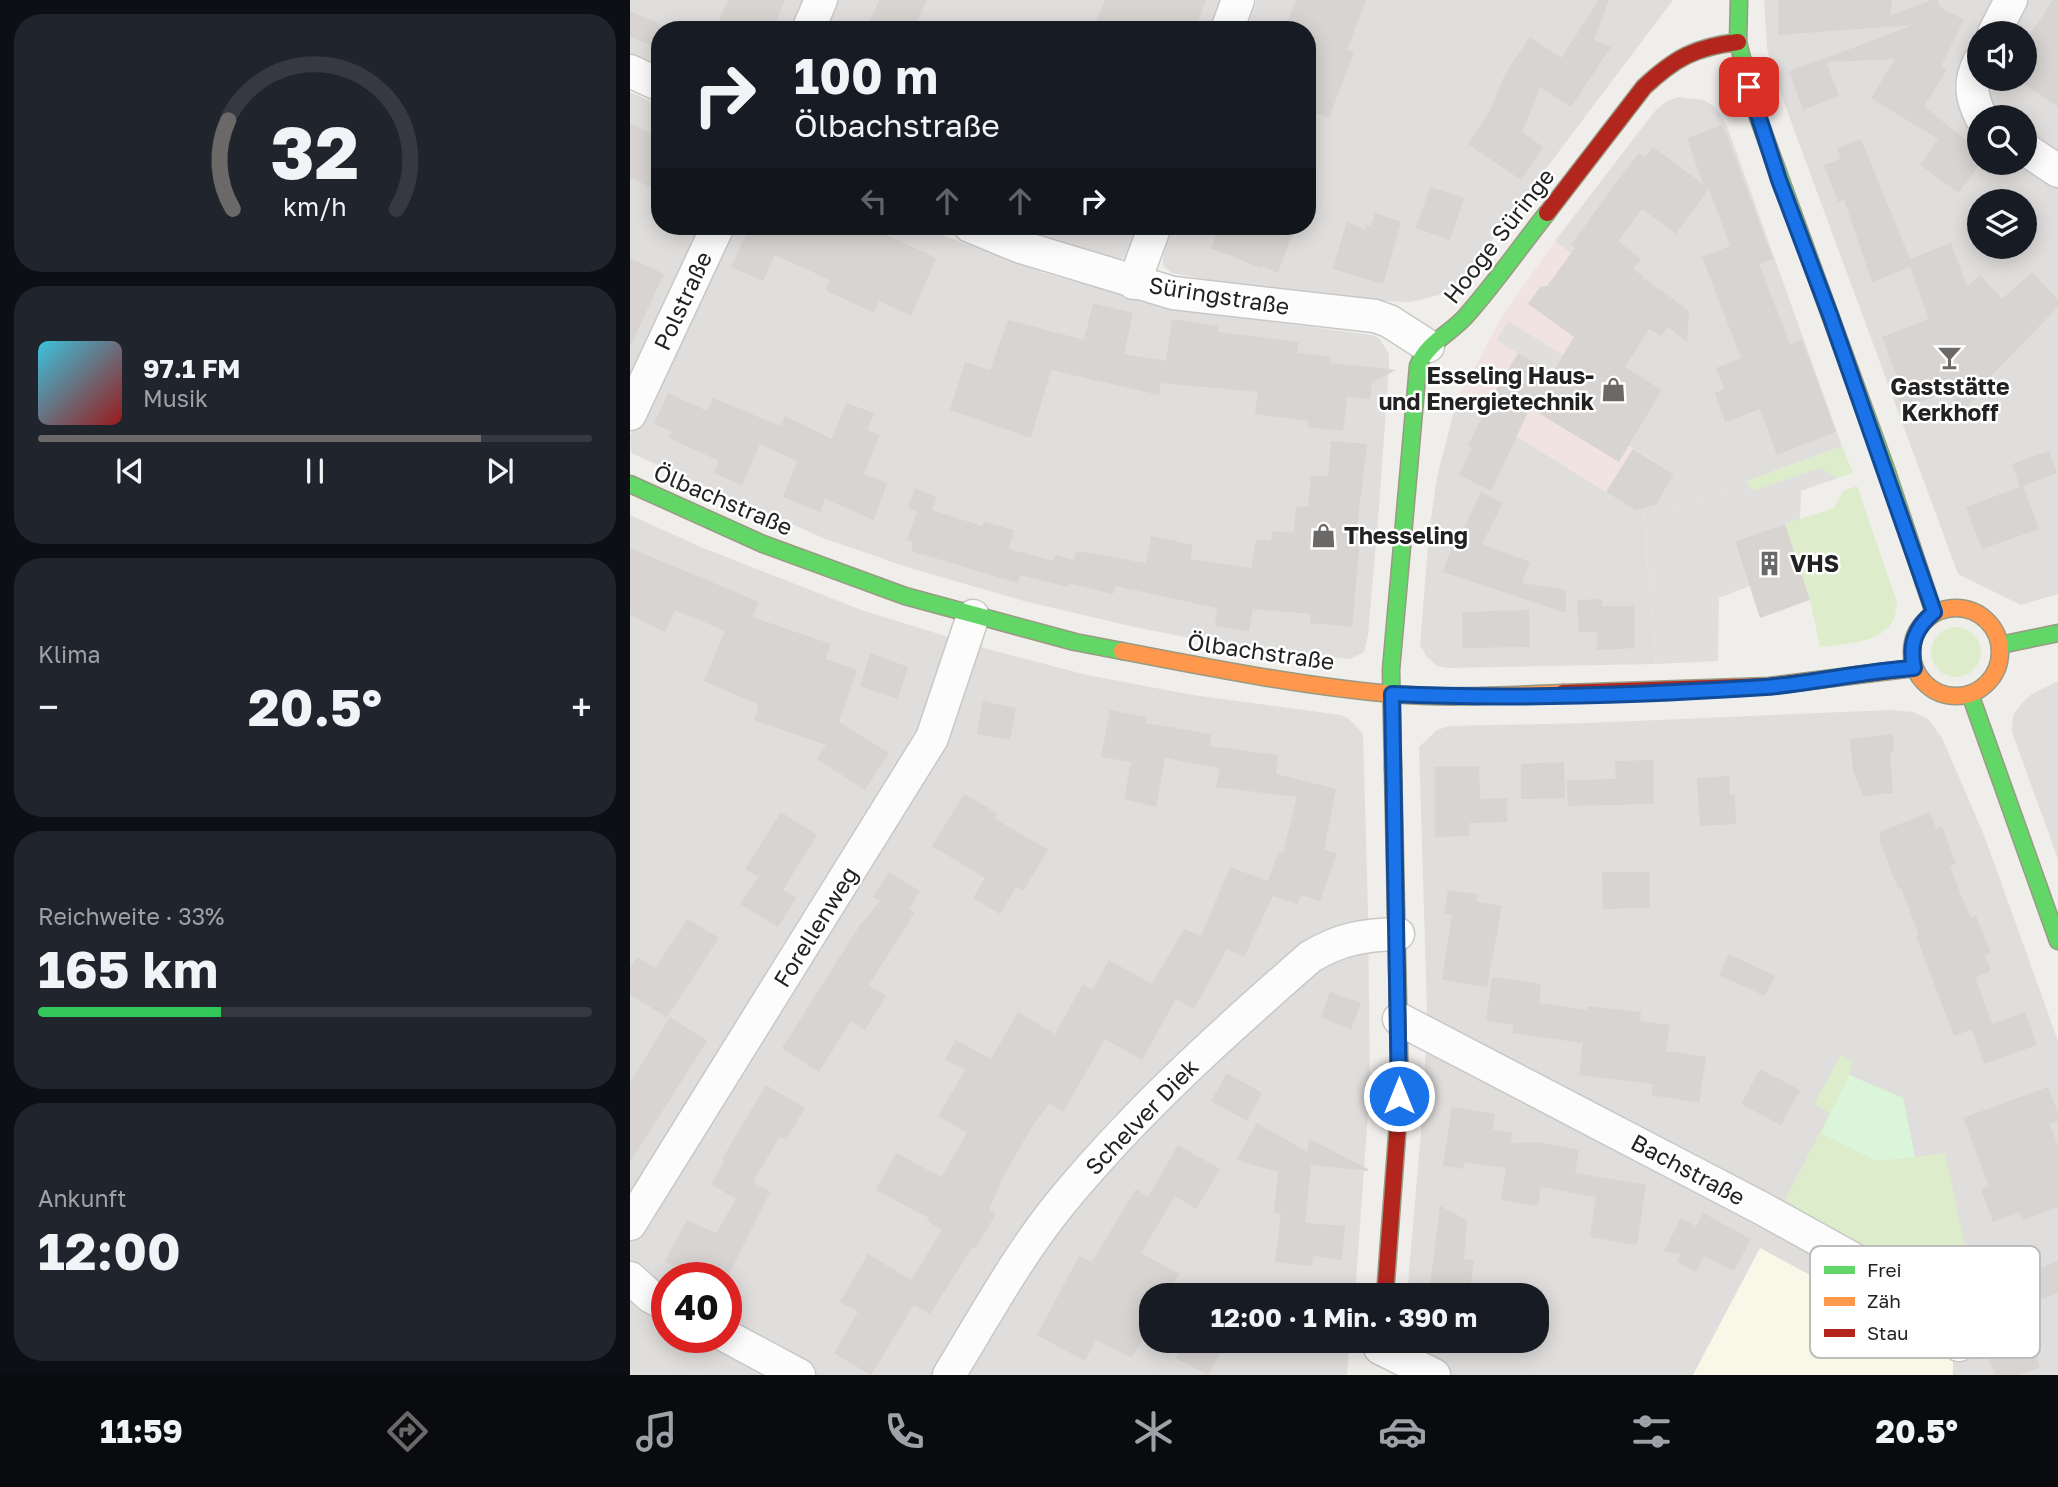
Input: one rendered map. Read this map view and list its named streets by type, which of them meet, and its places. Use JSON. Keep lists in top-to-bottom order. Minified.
{"streets":{"street":["Hooge Süringe","Süringstraße","Polstraße","Ölbachstraße","Forellenweg","Schelver Diek","Bachstraße"]},"crossings":[["Hooge Süringe","Süringstraße"],["Ölbachstraße","Forellenweg"]],"places":{"bar":["Gaststätte Kerkhoff"],"shop":["Esseling Haus- und Energietechnik","Thesseling"],"building":["VHS"]},"legend":["Frei","Zäh","Stau"],"page":{"turn":["100 m","Ölbachstraße"],"song":["97.1 FM","Musik"],"tile":["Klima",["Reichweite · 33%","165 km"],["Ankunft","12:00"]],"heat":["−","20.5°","+"],"limit":"40","trip":"12:00 · 1 Min. · 390 m","tabs":["11:59","20.5°"],"gauge":["32","km/h"]}}
